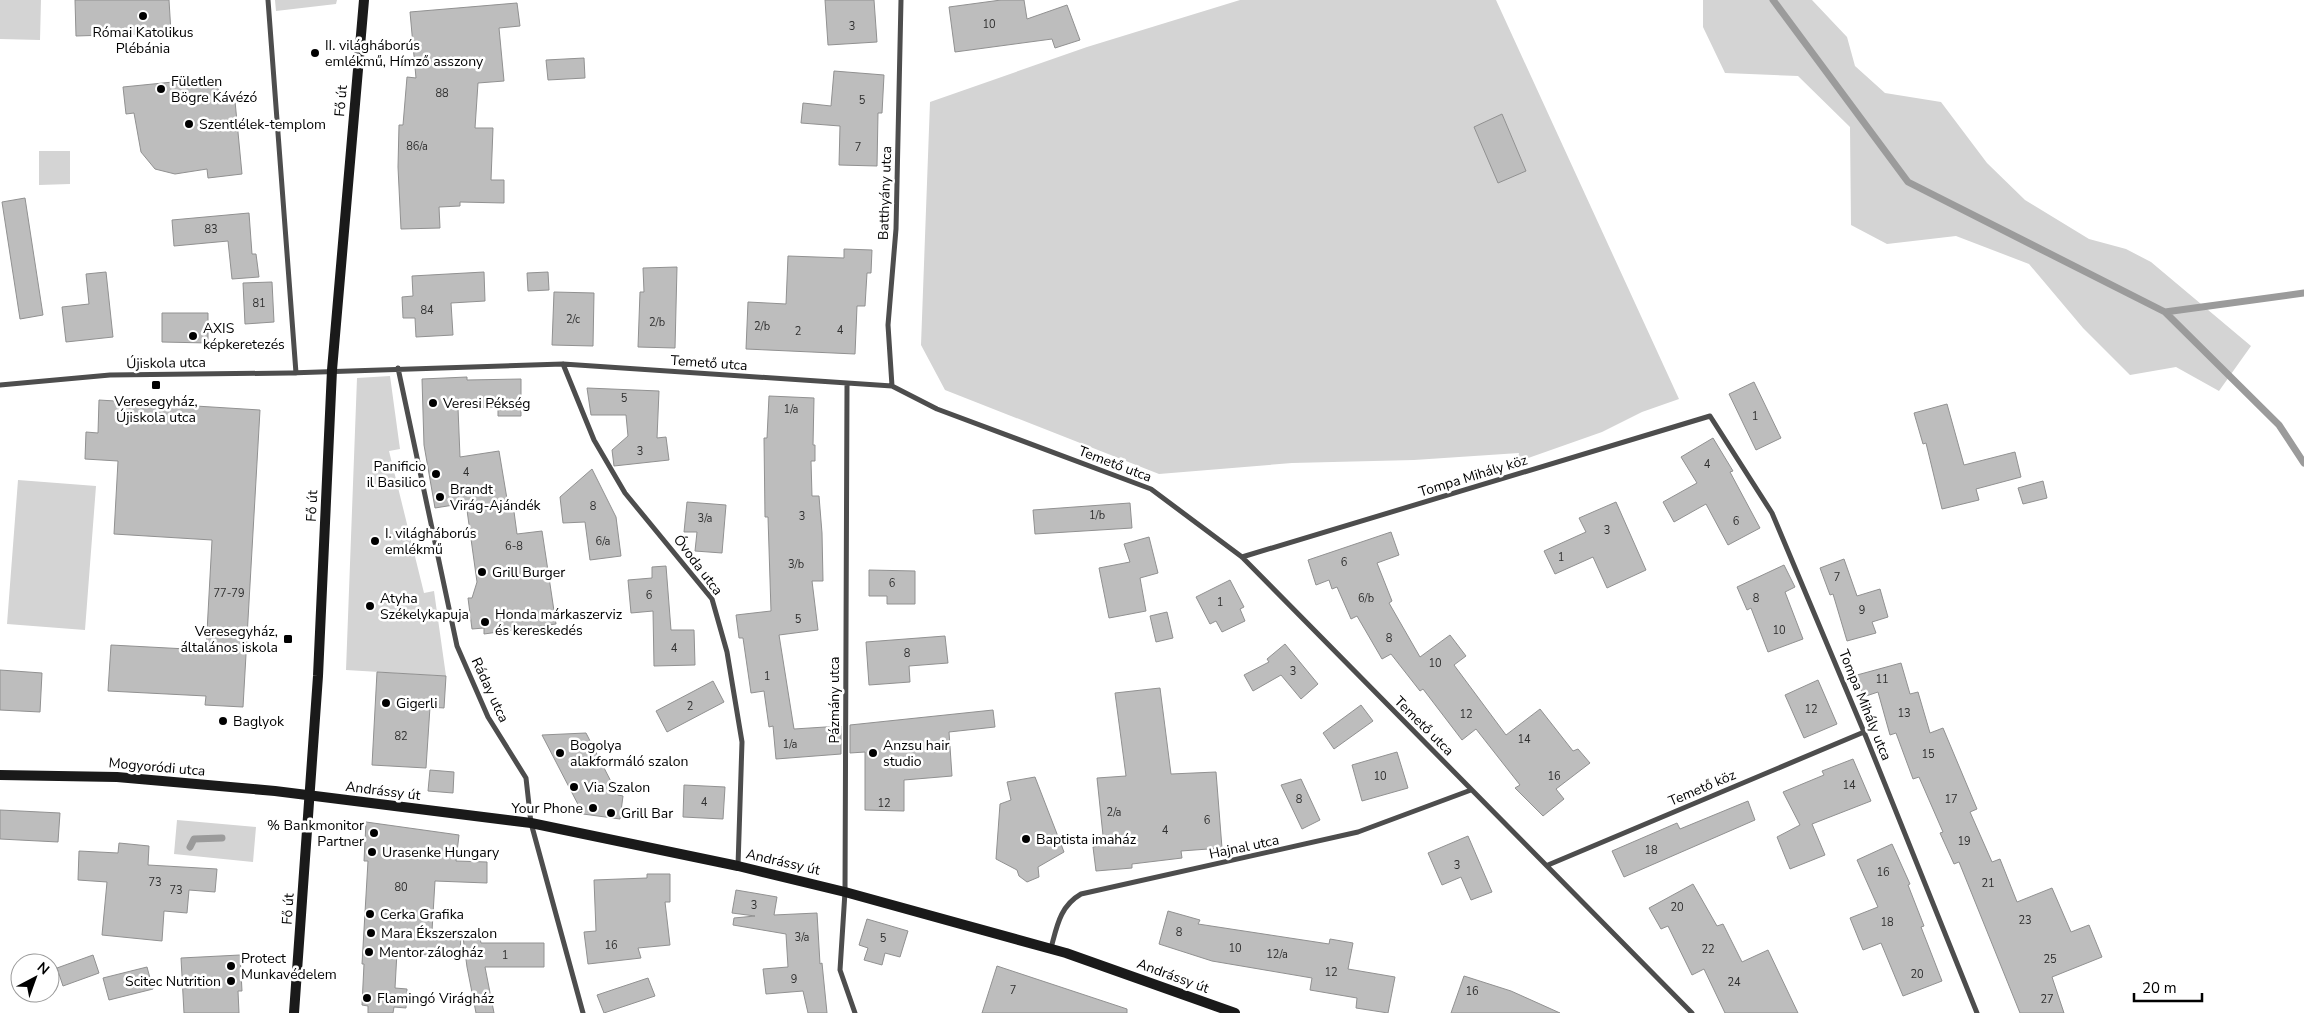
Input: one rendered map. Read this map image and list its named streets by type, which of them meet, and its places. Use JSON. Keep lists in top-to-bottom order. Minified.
{"streets":{"main road":["Fő út","Mogyoródi utca","Andrássy út"],"street":["Batthyány utca","Újiskola utca","Temető utca","Tompa Mihály köz","Óvoda utca","Ráday utca","Pázmány utca","Tompa Mihály utca","Temető köz","Hajnal utca"]},"crossings":[["Fő út","Újiskola utca"],["Fő út","Temető utca"],["Fő út","Mogyoródi utca"],["Fő út","Andrássy út"],["Batthyány utca","Temető utca"],["Újiskola utca","Temető utca"],["Temető utca","Tompa Mihály köz"],["Temető utca","Óvoda utca"],["Temető utca","Ráday utca"],["Temető utca","Pázmány utca"],["Temető utca","Temető köz"],["Temető utca","Hajnal utca"],["Tompa Mihály köz","Tompa Mihály utca"],["Óvoda utca","Andrássy út"],["Ráday utca","Andrássy út"],["Pázmány utca","Andrássy út"],["Tompa Mihály utca","Temető köz"],["Mogyoródi utca","Andrássy út"],["Andrássy út","Hajnal utca"]],"places":{"other":["Római Katolikus Plébánia","II. világháborús emlékmű, Hímző asszony","Fületlen Bögre Kávézó","Szentlélek-templom","AXIS képkeretezés","Veresi Pékség","Panificio il Basilico","Brandt Virág-Ajándék","I. világháborús emlékmű","Grill Burger","Atyha Székelykapuja","Honda márkaszerviz és kereskedés","Gigerli","Baglyok","Bogolya alakformáló szalon","Anzsu hair studio","Via Szalon","Your Phone","Grill Bar","% Bankmonitor Partner","Baptista imaház","Urasenke Hungary","Cerka Grafika","Mara Ékszerszalon","Mentor zálogház","Protect Munkavédelem","Scitec Nutrition","Flamingó Virágház"],"transit":["Veresegyház, Újiskola utca","Veresegyház, általános iskola"]},"house_numbers":["10","3","88","5","86/a","7","83","81","84","2/c","2/b","2/b","4","2","5","1/a","1","3","4","4","8","1/b","3","3/a","6","3","6/a","6-8","1","6","3/b","7","6","77-79","6","6/b","8","1","9","5","10","8","4","8","10","3","1","11","2","12","13","12","82","14","1/a","15","10","16","14","8","17","4","12","2/a","6","4","19","18","3","16","73","21","80","73","3","20","23","18","8","3/a","5","16","10","22","12/a","1","25","12","20","9","24","7","16","27"],"scale_bar":"20 m","north":"top right"}
